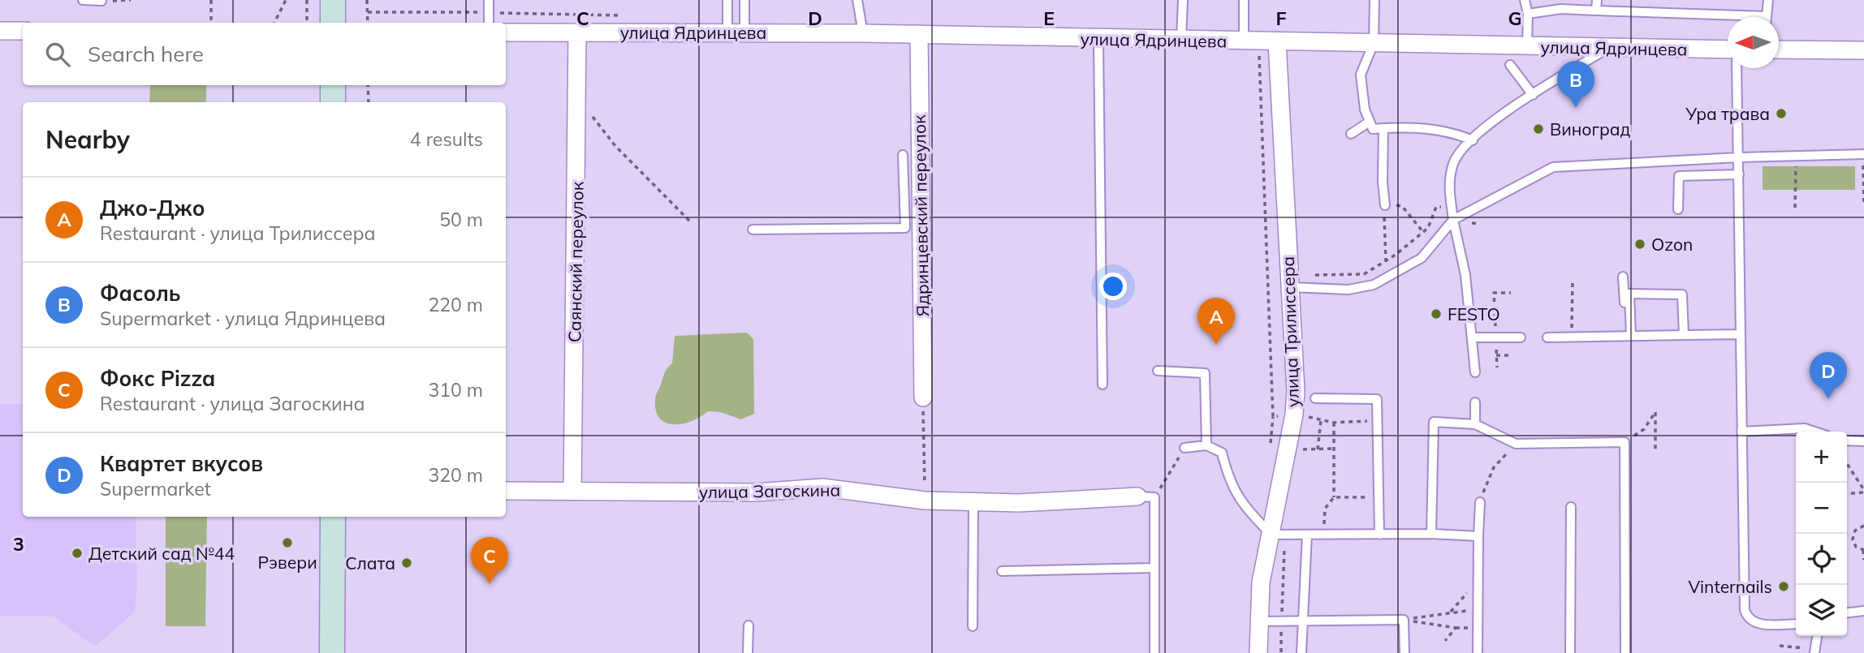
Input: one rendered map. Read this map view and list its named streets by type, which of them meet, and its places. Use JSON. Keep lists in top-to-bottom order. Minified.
{"streets":{"street":["улица Ядринцева","Ядринцевский переулок","Саянский переулок","улица Трилиссера","улица Загоскина"]},"crossings":[["улица Ядринцева","Ядринцевский переулок"],["улица Ядринцева","Саянский переулок"],["улица Ядринцева","улица Трилиссера"],["Саянский переулок","улица Загоскина"]],"places":["Ура трава","Виноград","Ozon","FESTO","Рэвери","Детский сад №44","Слата","Vinternails"],"north":"left","page":{"search":"Search here","pins":["B","A","D","C"],"heading":["Nearby","4 results"],"list":[{"mark":"A","name":"Джо-Джо","note":"Restaurant · улица Трилиссера","value":"50 m"},{"mark":"B","name":"Фасоль","note":"Supermarket · улица Ядринцева","value":"220 m"},{"mark":"C","name":"Фокс Pizza","note":"Restaurant · улица Загоскина","value":"310 m"},{"mark":"D","name":"Квартет вкусов","note":"Supermarket","value":"320 m"}],"map_buttons":["+","−"]},"grid":{"columns":["C","D","E","F","G"],"rows":["3"]}}
